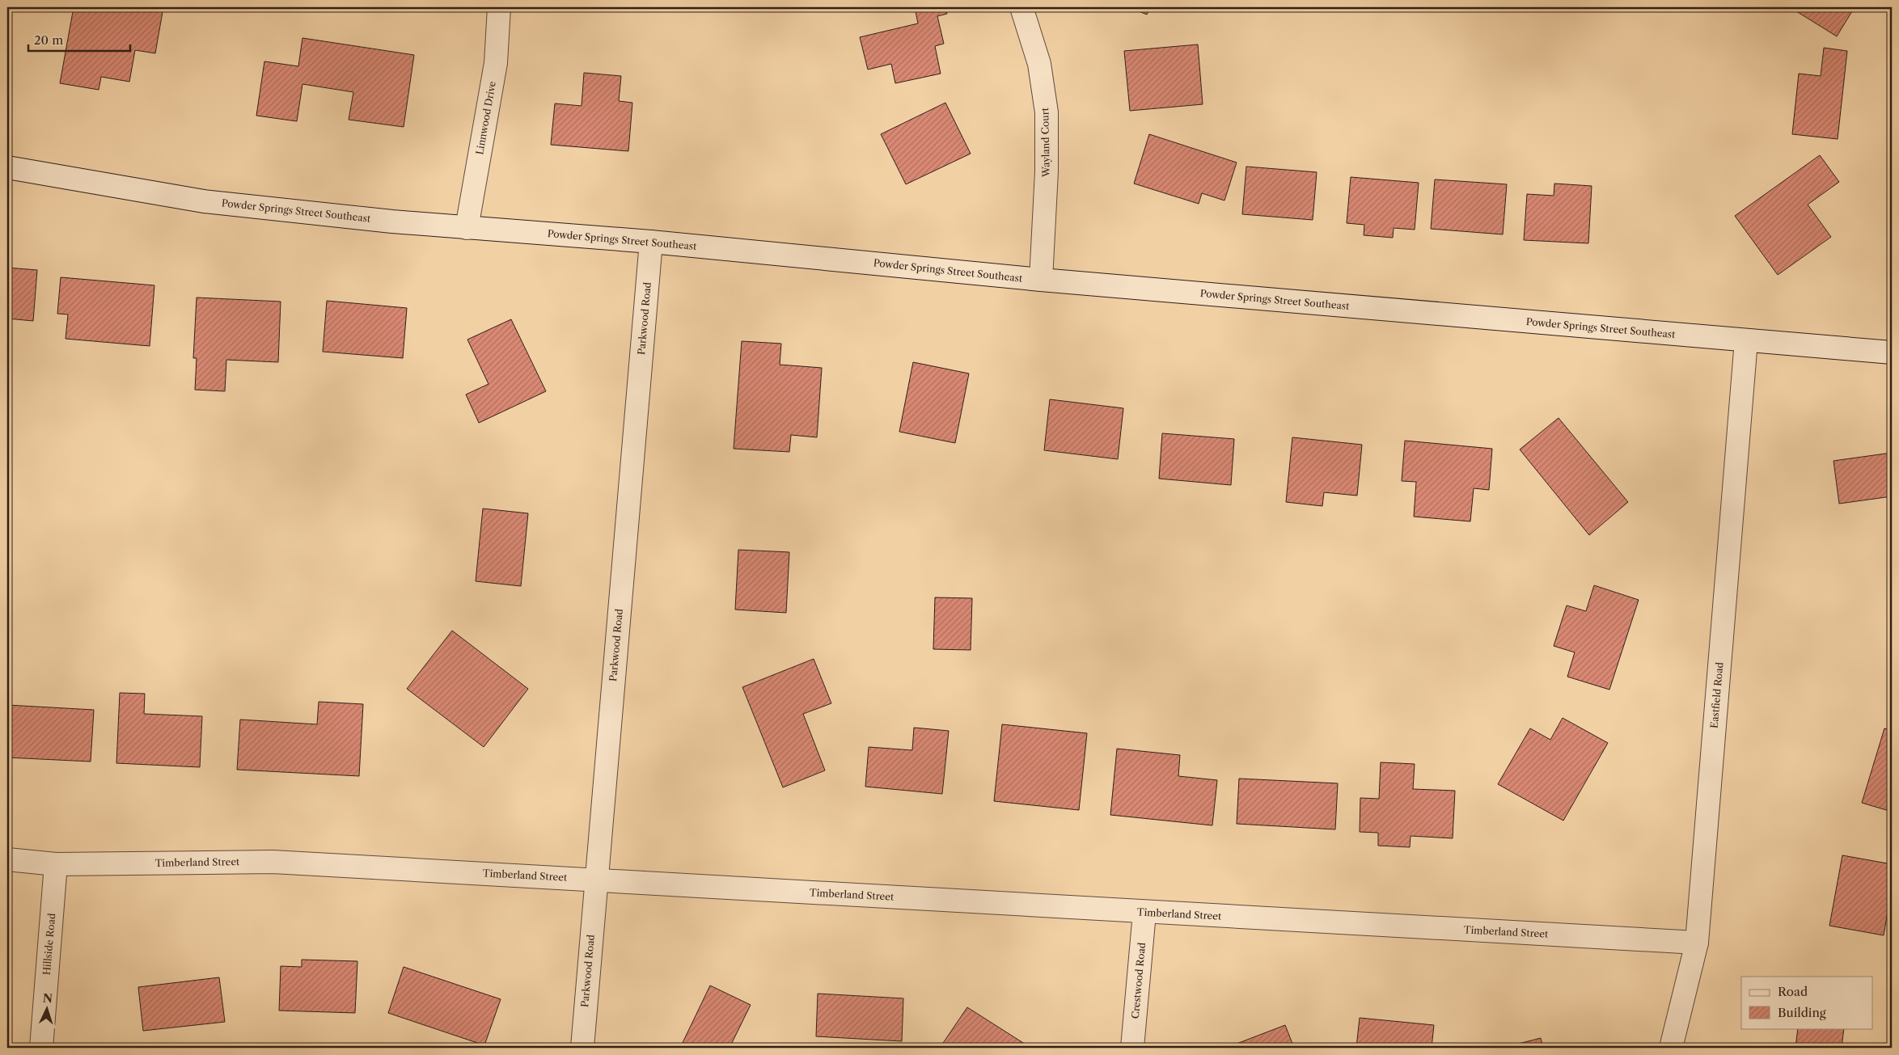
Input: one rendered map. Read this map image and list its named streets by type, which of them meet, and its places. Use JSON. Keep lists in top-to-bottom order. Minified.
{"streets":{"street":["Linnwood Drive","Wayland Court","Powder Springs Street Southeast","Parkwood Road","Eastfield Road","Timberland Street","Hillside Road","Crestwood Road"]},"crossings":[["Linnwood Drive","Powder Springs Street Southeast"],["Wayland Court","Powder Springs Street Southeast"],["Powder Springs Street Southeast","Parkwood Road"],["Powder Springs Street Southeast","Eastfield Road"],["Parkwood Road","Timberland Street"],["Eastfield Road","Timberland Street"],["Timberland Street","Hillside Road"],["Timberland Street","Crestwood Road"]],"legend":["Road","Building"],"scale_bar":"20 m","north":"top"}
